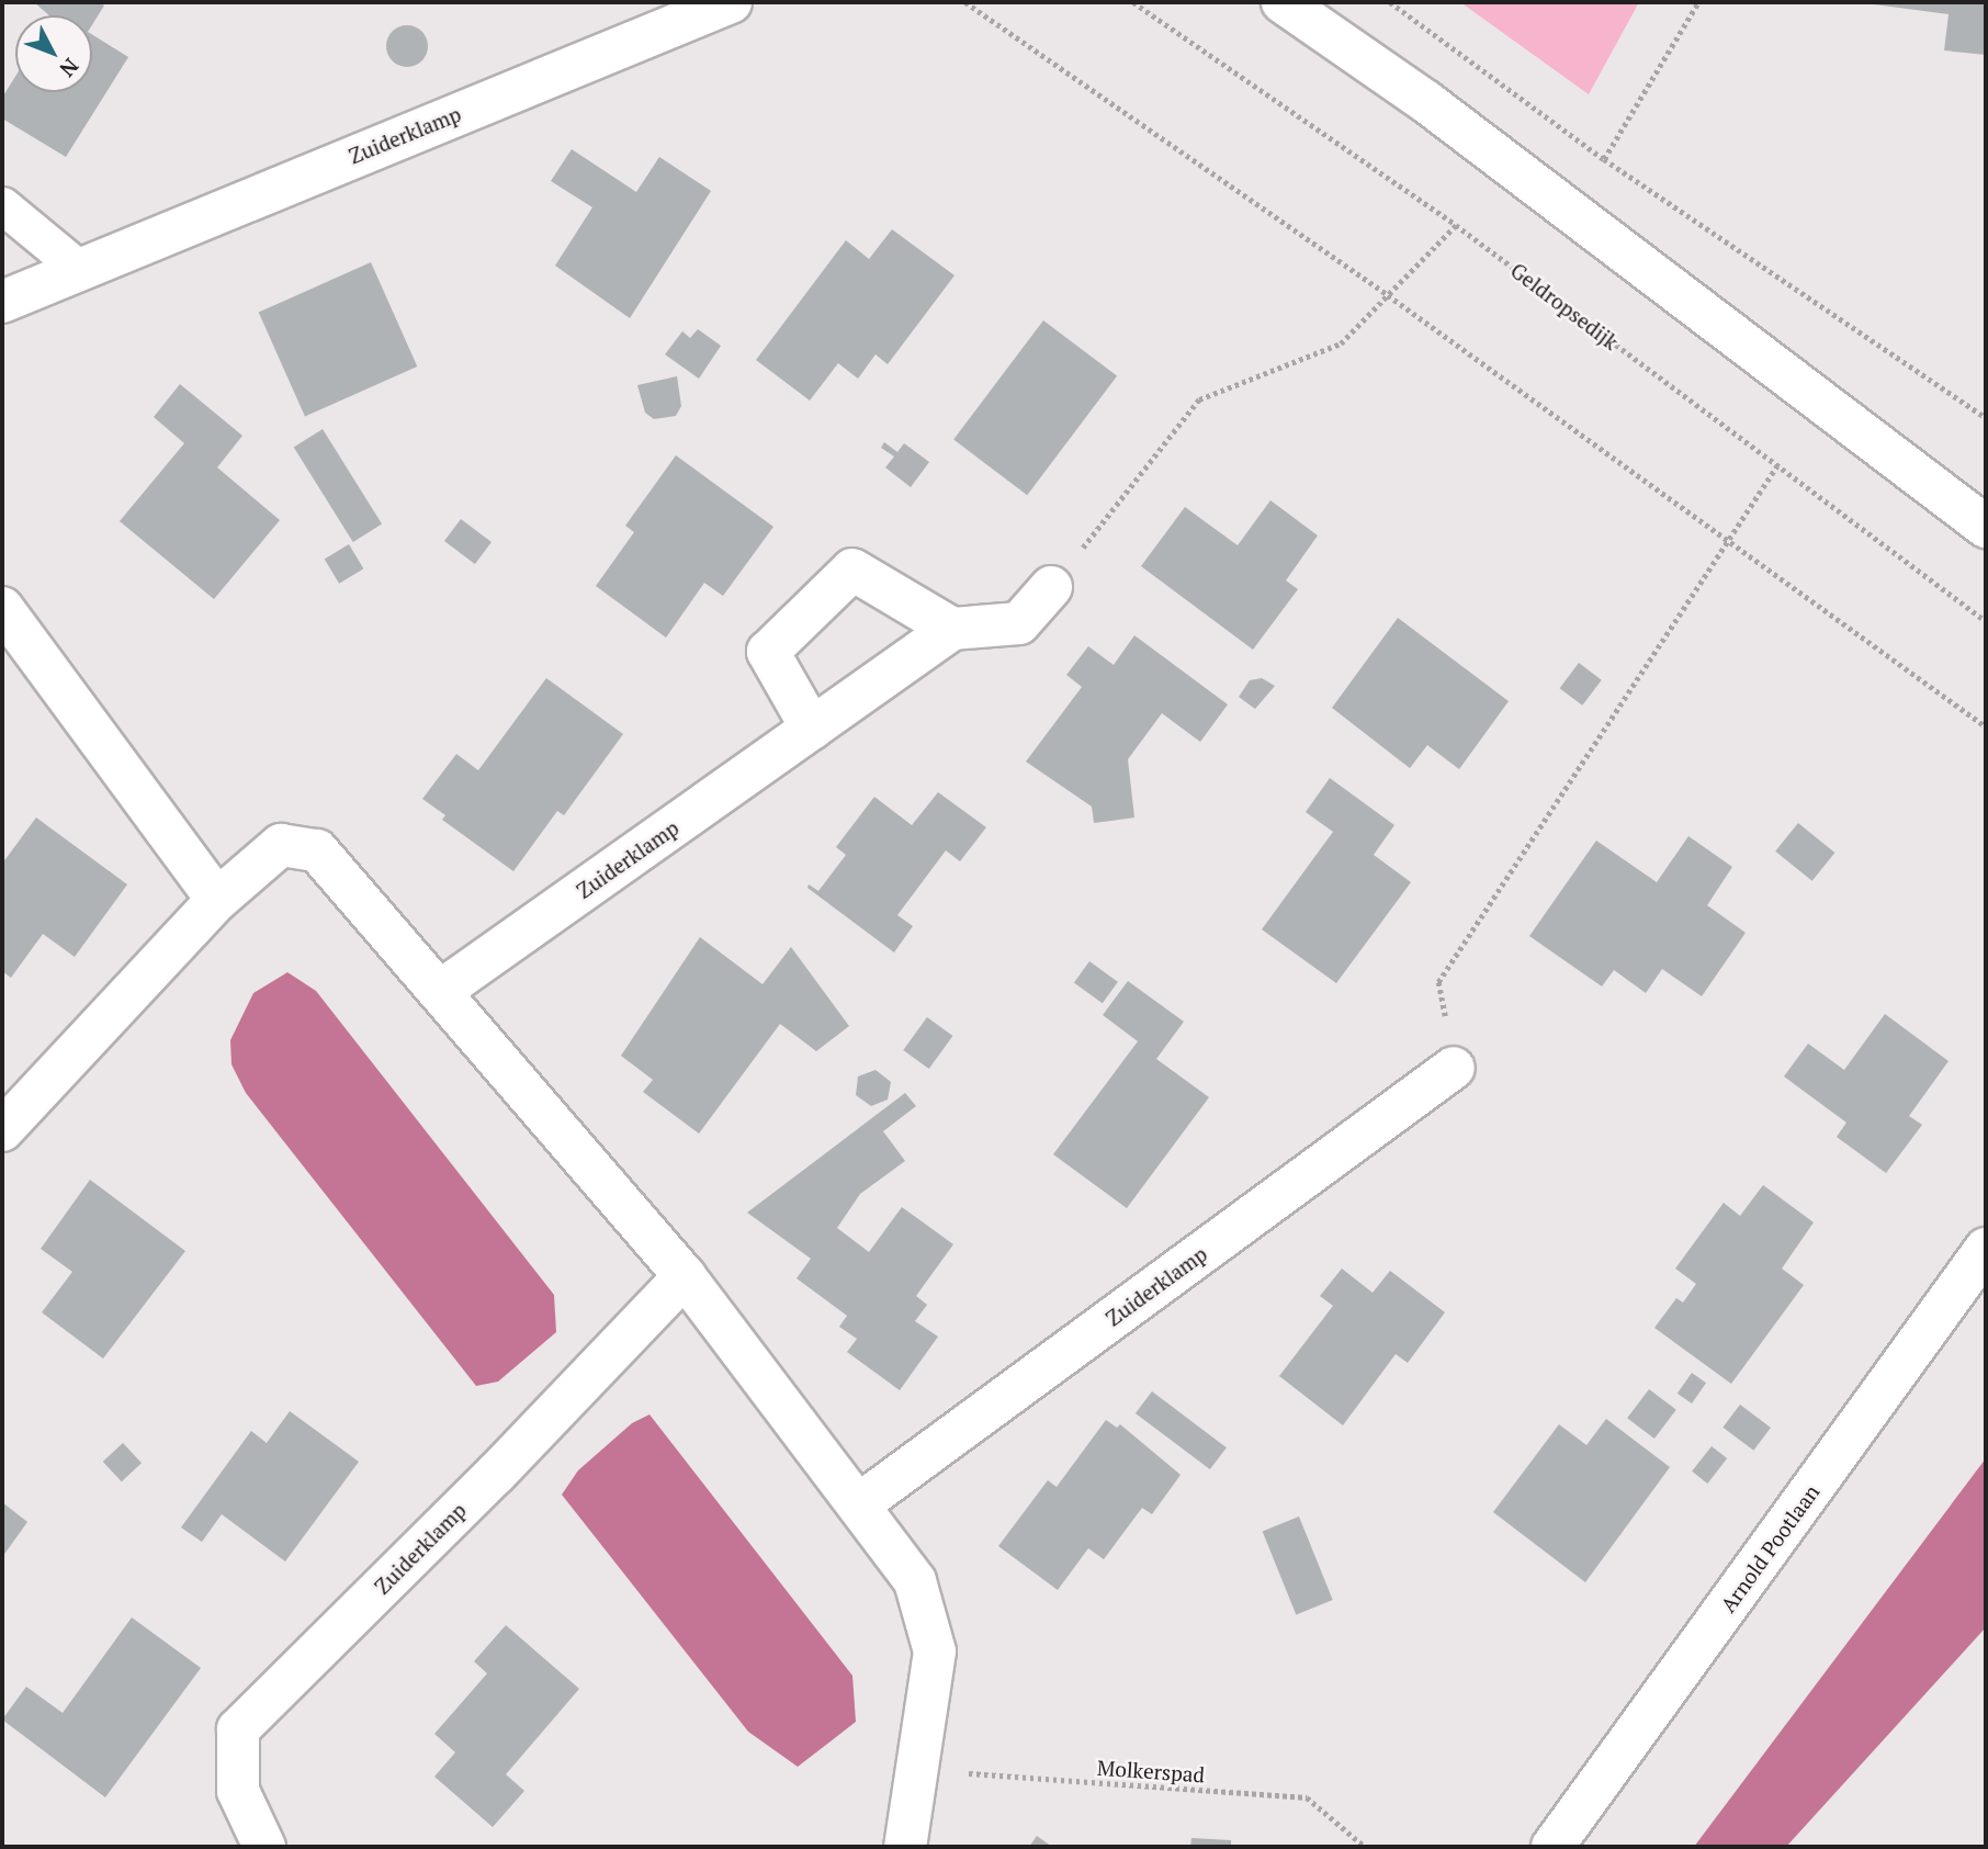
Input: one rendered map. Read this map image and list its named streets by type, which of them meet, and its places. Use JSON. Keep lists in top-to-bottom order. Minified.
{"streets":{"street":["Zuiderklamp","Arnold Pootlaan"],"path":["Geldropsedijk","Molkerspad"]},"north":"bottom right"}
